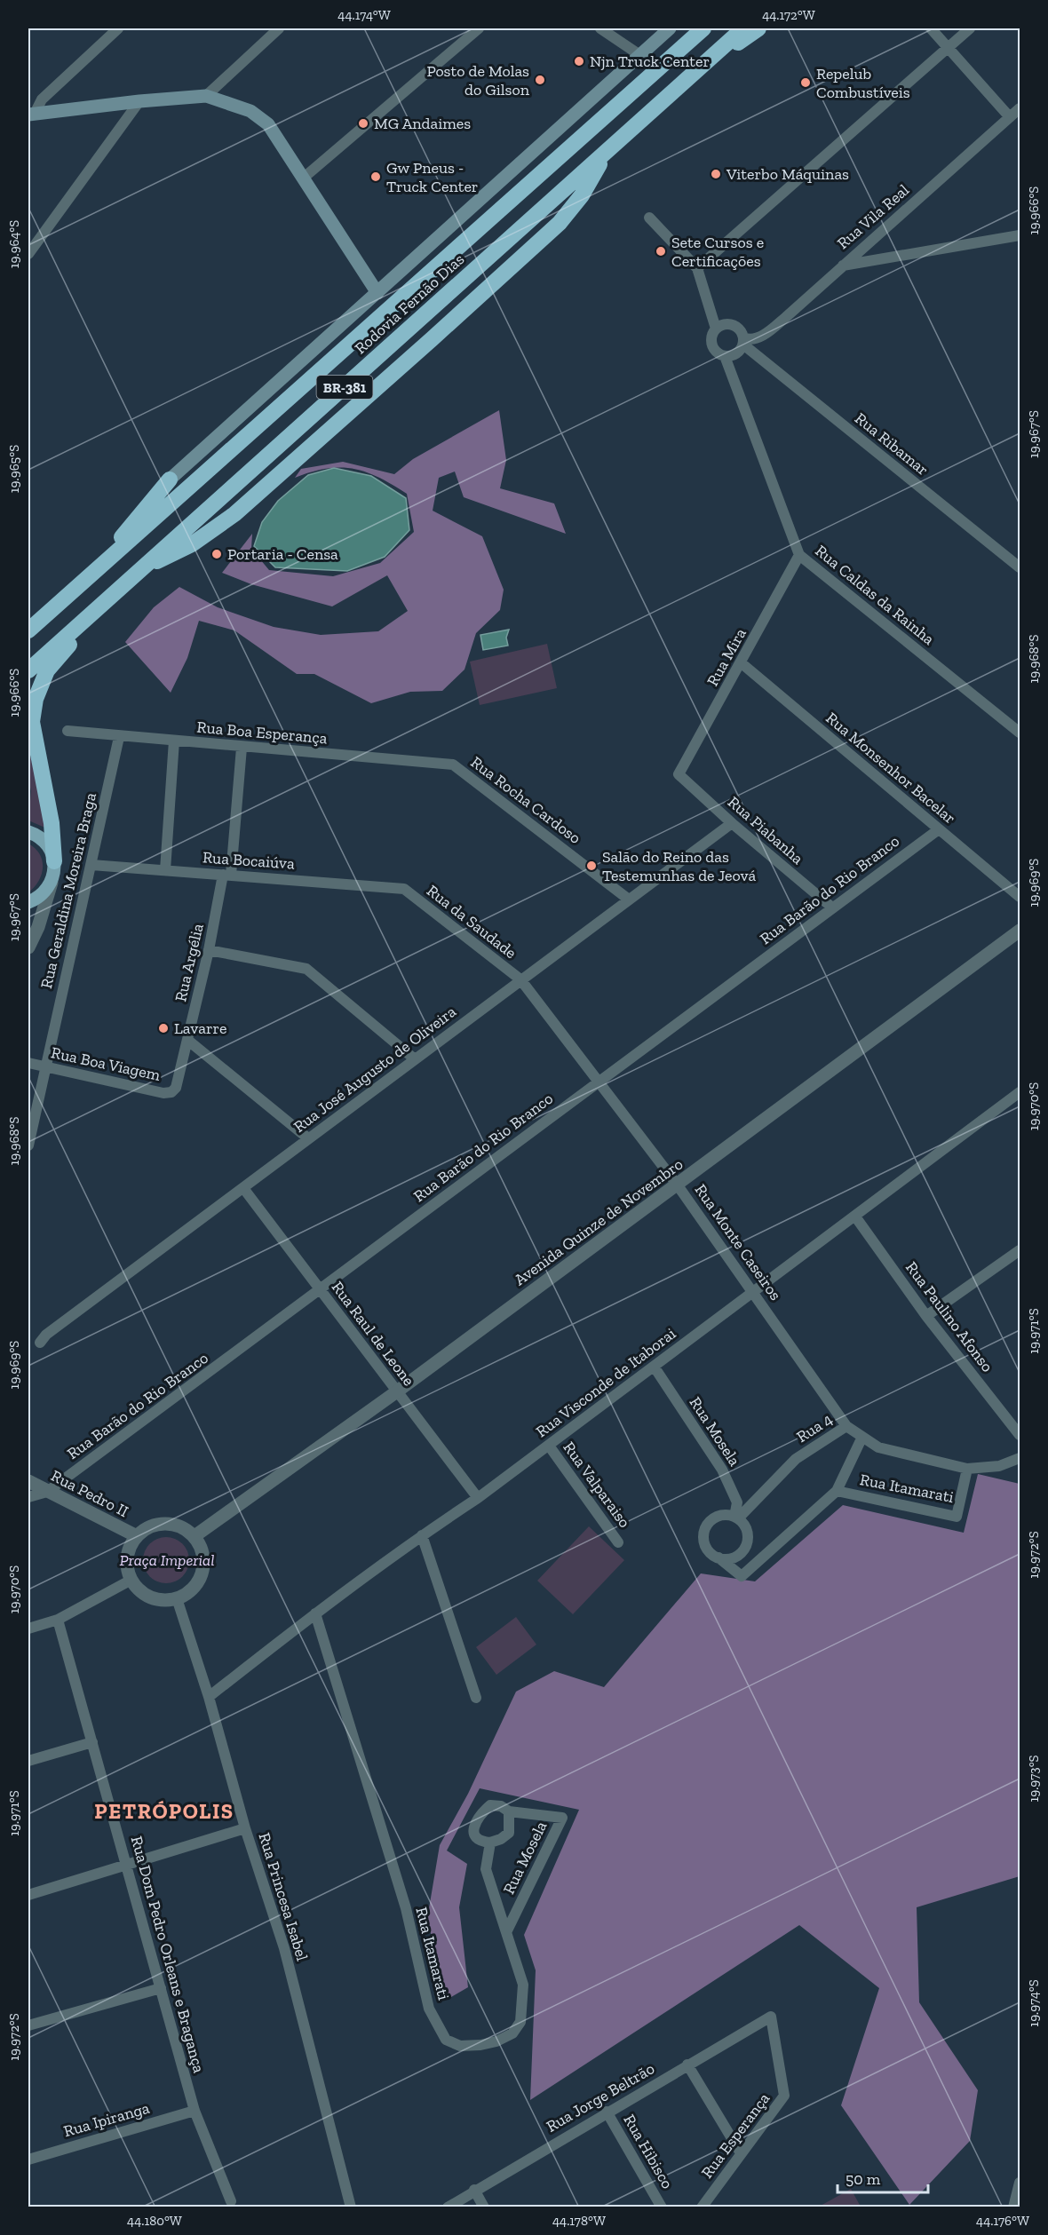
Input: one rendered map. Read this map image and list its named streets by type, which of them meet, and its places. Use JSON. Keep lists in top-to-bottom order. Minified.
{"streets":{"highway":["Rodovia Fernão Dias","BR-381"],"street":["Rua Vila Real","Rua Ribamar","Rua Caldas da Rainha","Rua Mira","Rua Boa Esperança","Rua Monsenhor Bacelar","Rua Rocha Cardoso","Rua Piabanha","Rua Bocaiúva","Rua Barão do Rio Branco","Rua Geraldina Moreira Braga","Rua da Saudade","Rua Argélia","Rua Boa Viagem","Rua José Augusto de Oliveira","Avenida Quinze de Novembro","Rua Monte Caseiros","Rua Paulino Afonso","Rua Raul de Leone","Rua Visconde de Itaborai","Rua 4","Rua Mosela","Rua Valparaiso","Rua Itamarati","Rua Pedro II","Rua Princesa Isabel","Rua Dom Pedro Orleans e Bragança","Rua Jorge Beltrão","Rua Ipiranga","Rua Esperança","Rua Hibisco"]},"crossings":[["Rua Vila Real","Rua Ribamar"],["Rua Vila Real","Rua Caldas da Rainha"],["Rodovia Fernão Dias","BR-381"],["Rua Ribamar","Rua Caldas da Rainha"],["Rua Caldas da Rainha","Rua Mira"],["Rua Mira","Rua Monsenhor Bacelar"],["Rua Mira","Rua Piabanha"],["Rua Boa Esperança","Rua Rocha Cardoso"],["Rua Boa Esperança","Rua Geraldina Moreira Braga"],["Rua Boa Esperança","Rua Argélia"],["Rua Monsenhor Bacelar","Rua Barão do Rio Branco"],["Rua Rocha Cardoso","Rua José Augusto de Oliveira"],["Rua Piabanha","Rua Barão do Rio Branco"],["Rua Piabanha","Rua José Augusto de Oliveira"],["Rua Bocaiúva","Rua Geraldina Moreira Braga"],["Rua Bocaiúva","Rua da Saudade"],["Rua Bocaiúva","Rua Argélia"],["Rua Barão do Rio Branco","Rua Monte Caseiros"],["Rua Barão do Rio Branco","Rua Raul de Leone"],["Rua Barão do Rio Branco","Rua Pedro II"],["Rua Geraldina Moreira Braga","Rua Boa Viagem"],["Rua da Saudade","Rua José Augusto de Oliveira"],["Rua da Saudade","Rua Monte Caseiros"],["Rua Argélia","Rua Boa Viagem"],["Rua José Augusto de Oliveira","Rua Monte Caseiros"],["Rua José Augusto de Oliveira","Rua Raul de Leone"],["Avenida Quinze de Novembro","Rua Monte Caseiros"],["Avenida Quinze de Novembro","Rua Raul de Leone"],["Avenida Quinze de Novembro","Rua Pedro II"],["Avenida Quinze de Novembro","Rua Princesa Isabel"],["Rua Monte Caseiros","Rua Visconde de Itaborai"],["Rua Monte Caseiros","Rua 4"],["Rua Paulino Afonso","Rua Visconde de Itaborai"],["Rua Raul de Leone","Rua Visconde de Itaborai"],["Rua Visconde de Itaborai","Rua Mosela"],["Rua Visconde de Itaborai","Rua Valparaiso"],["Rua Visconde de Itaborai","Rua Itamarati"],["Rua Visconde de Itaborai","Rua Princesa Isabel"],["Rua 4","Rua Mosela"],["Rua 4","Rua Itamarati"],["Rua Mosela","Rua Itamarati"],["Rua Pedro II","Rua Princesa Isabel"],["Rua Dom Pedro Orleans e Bragança","Rua Ipiranga"],["Rua Jorge Beltrão","Rua Esperança"],["Rua Jorge Beltrão","Rua Hibisco"]],"districts":["PETRÓPOLIS"],"parks":["Praça Imperial"],"places":["Njn Truck Center","Posto de Molas do Gilson","Repelub Combustíveis","MG Andaimes","Viterbo Máquinas","Gw Pneus - Truck Center","Sete Cursos e Certificações","Portaria - Censa","Salão do Reino das Testemunhas de Jeová","Lavarre"],"scale_bar":"50 m","coordinates":["44.174°W","44.172°W","19.966°S","19.964°S","19.967°S","19.965°S","19.968°S","19.969°S","19.970°S","19.971°S","19.972°S","19.973°S","19.974°S","44.180°W","44.178°W","44.176°W"]}
